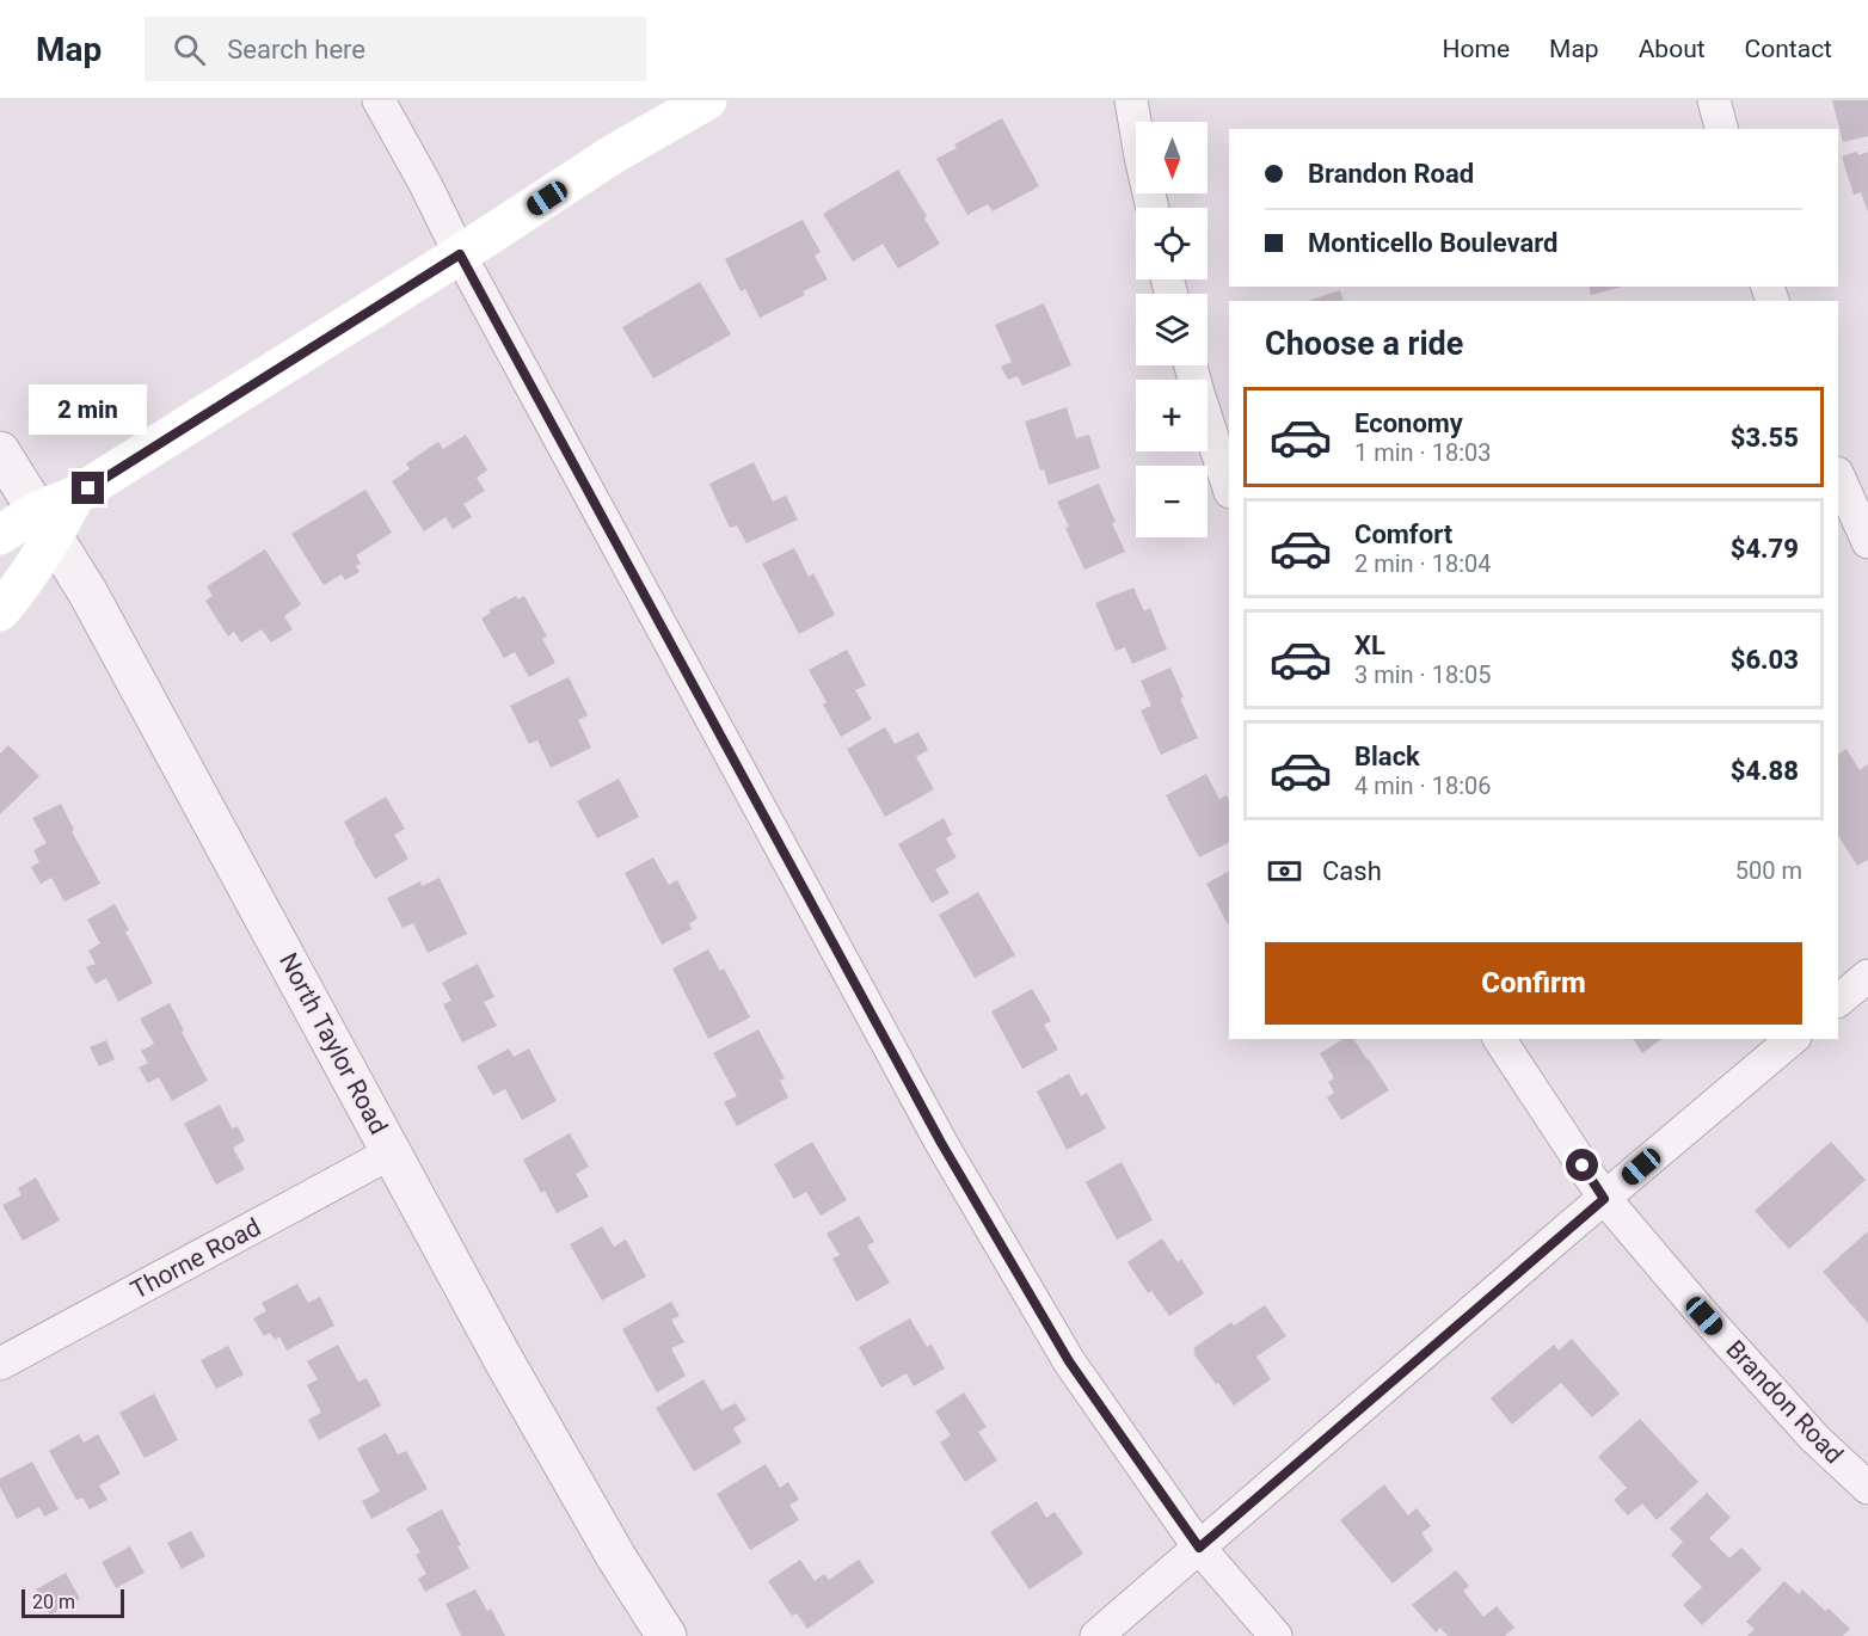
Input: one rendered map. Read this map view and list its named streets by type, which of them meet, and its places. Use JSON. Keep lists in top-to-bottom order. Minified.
{"streets":{"street":["North Taylor Road","Thorne Road","Brandon Road"]},"crossings":[["North Taylor Road","Thorne Road"]],"scale_bar":"20 m","north":"bottom","page":{"header":"Map","search":"Search here","nav":["Home","Map","About","Contact"],"map_buttons":["+","−"],"banner":["Brandon Road","Monticello Boulevard"],"heading":"Choose a ride","bubble":"2 min","list":[{"name":"Economy","note":"1 min · 18:03","value":"$3.55"},{"name":"Comfort","note":"2 min · 18:04","value":"$4.79"},{"name":"XL","note":"3 min · 18:05","value":"$6.03"},{"name":"Black","note":"4 min · 18:06","value":"$4.88"}],"pay":["Cash","500 m"],"buttons":"Confirm","scale":"20 m"}}
